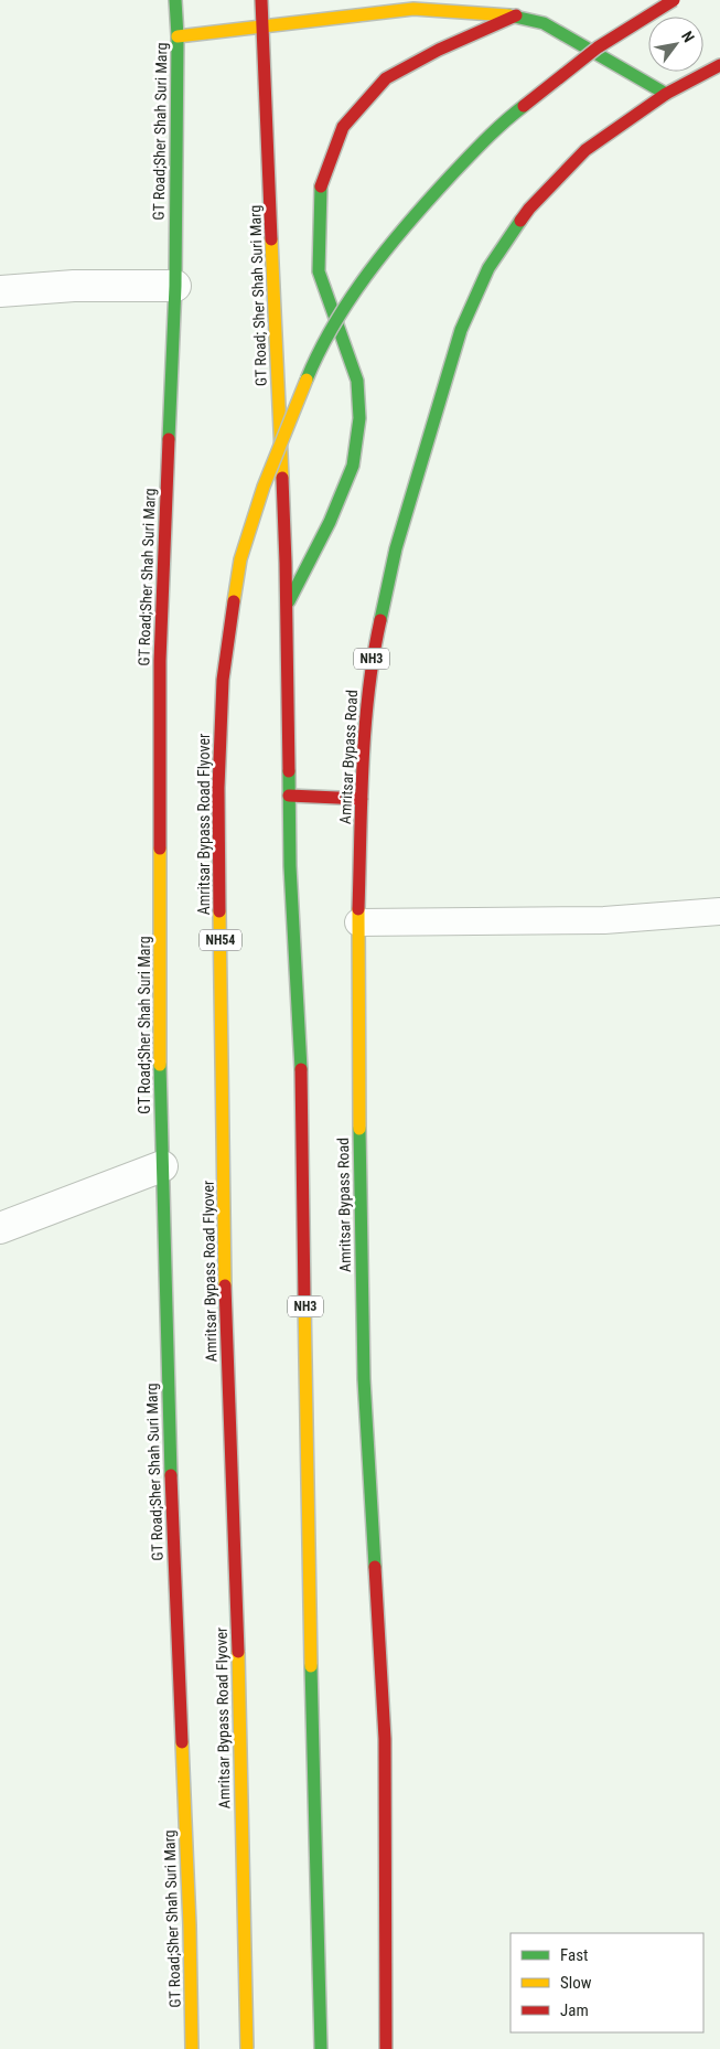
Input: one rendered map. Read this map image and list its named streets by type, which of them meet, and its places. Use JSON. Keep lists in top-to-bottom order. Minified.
{"streets":{"highway":["GT Road;Sher Shah Suri Marg","GT Road; Sher Shah Suri Marg","NH3","Amritsar Bypass Road","Amritsar Bypass Road Flyover","NH54"]},"crossings":[["GT Road; Sher Shah Suri Marg","NH3"]],"legend":["Fast","Slow","Jam"],"north":"top right"}
